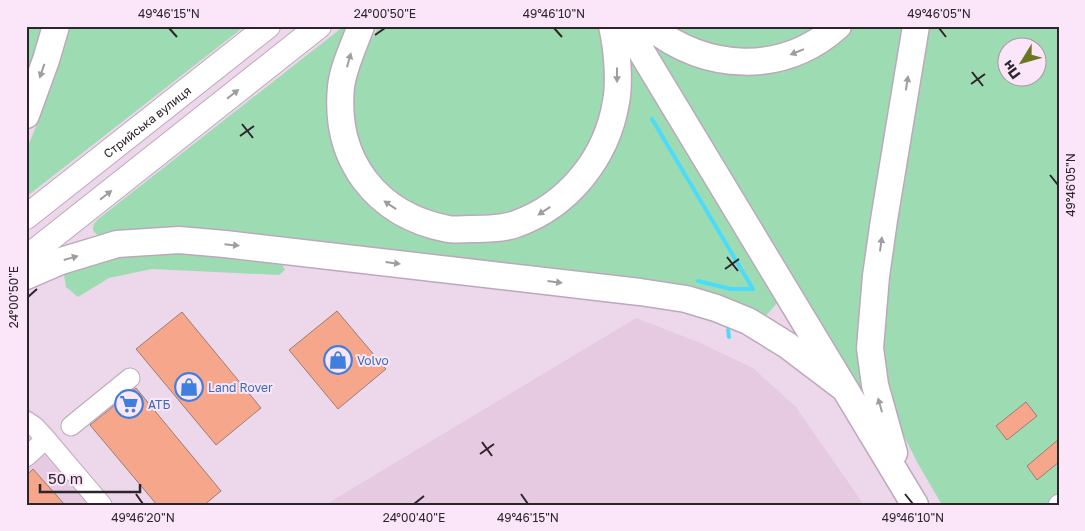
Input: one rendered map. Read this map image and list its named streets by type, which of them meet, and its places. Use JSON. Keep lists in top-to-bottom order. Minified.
{"streets":{"main road":["Стрийська вулиця"]},"places":{"shop":["Volvo","Land Rover"],"supermarket":["АТБ"]},"scale_bar":"50 m","north":"bottom left","coordinates":["49°46'15\"N","24°00'50\"E","49°46'10\"N","49°46'05\"N","49°46'20\"N","24°00'40\"E"]}
